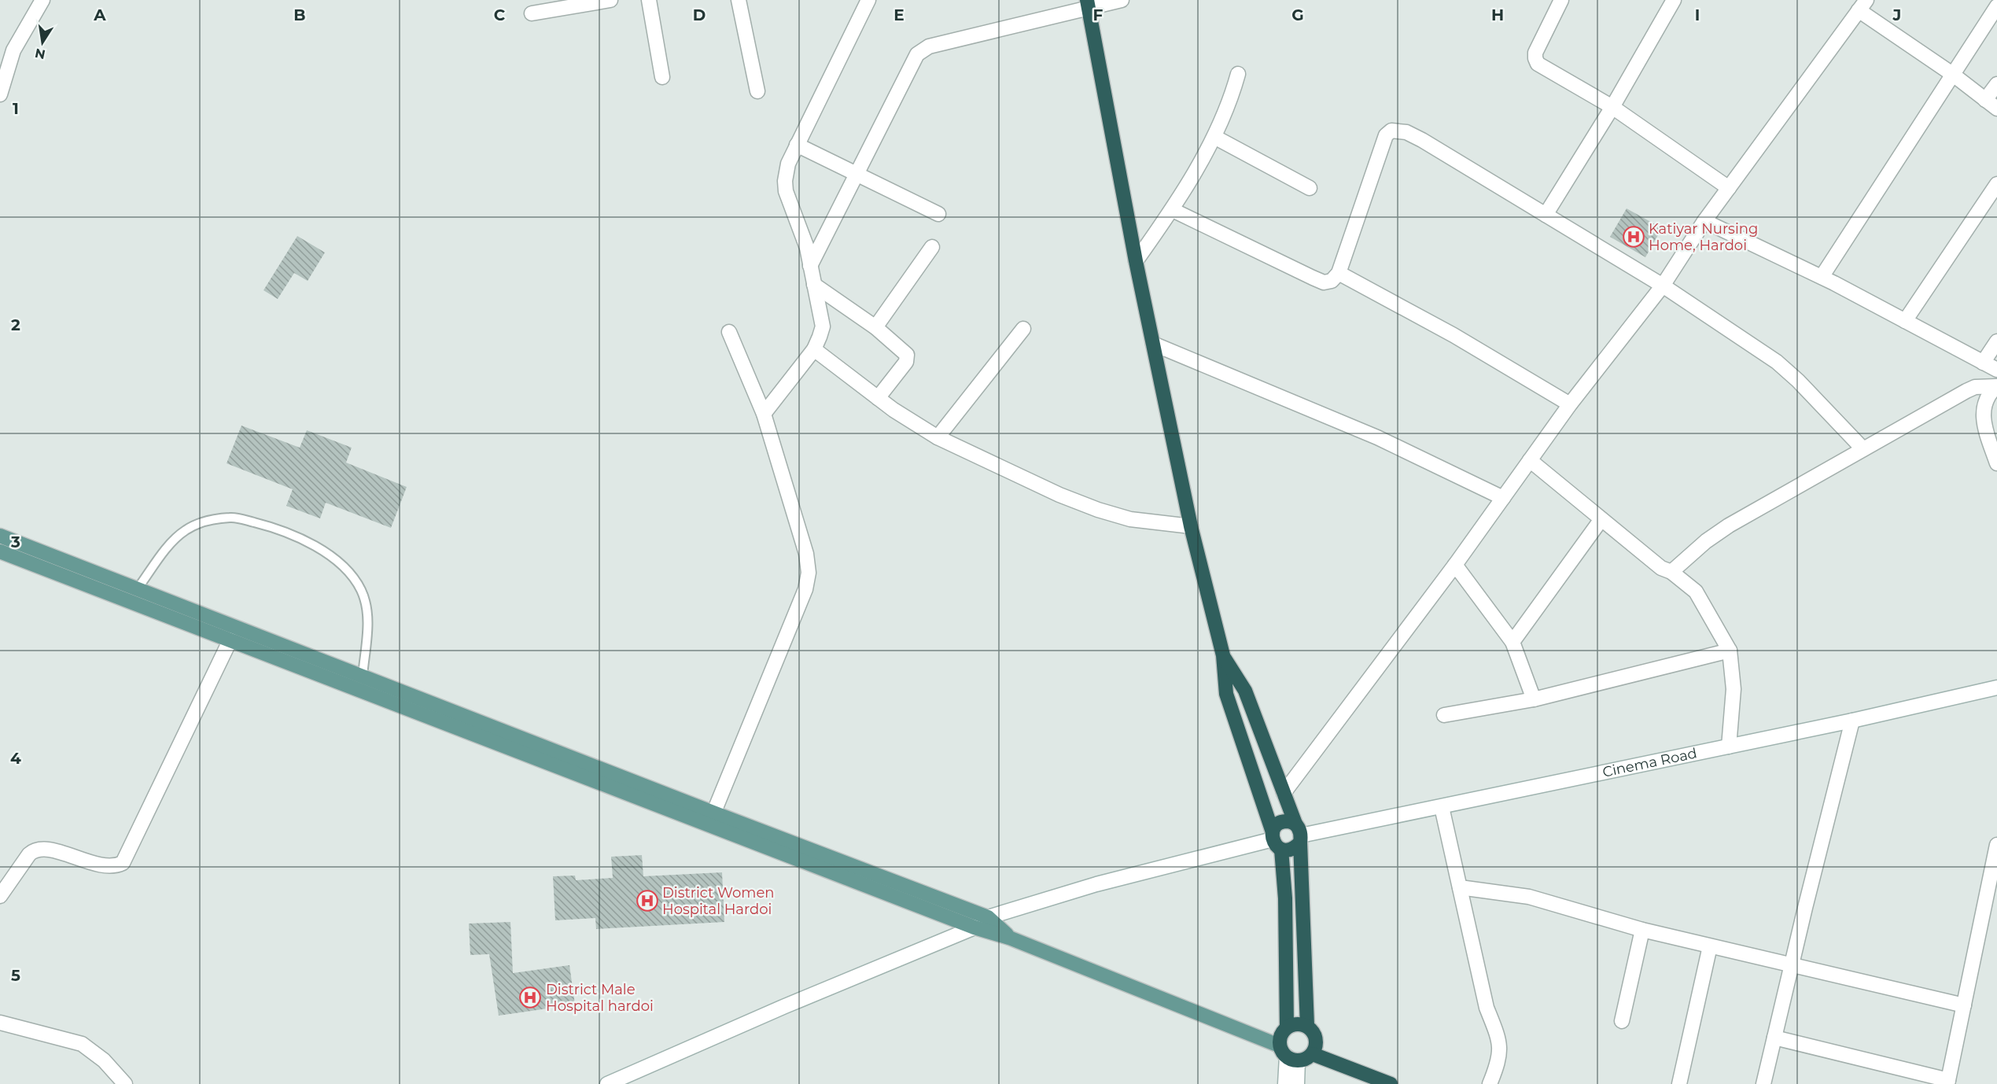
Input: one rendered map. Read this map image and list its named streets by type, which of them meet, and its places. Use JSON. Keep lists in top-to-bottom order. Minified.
{"streets":{"street":["Cinema Road"]},"places":{"hospital":["Katiyar Nursing Home, Hardoi","District Women Hospital Hardoi","District Male Hospital hardoi"]},"north":"bottom","grid":{"columns":["A","B","C","D","E","F","G","H","I","J"],"rows":["1","2","3","4","5"]}}
